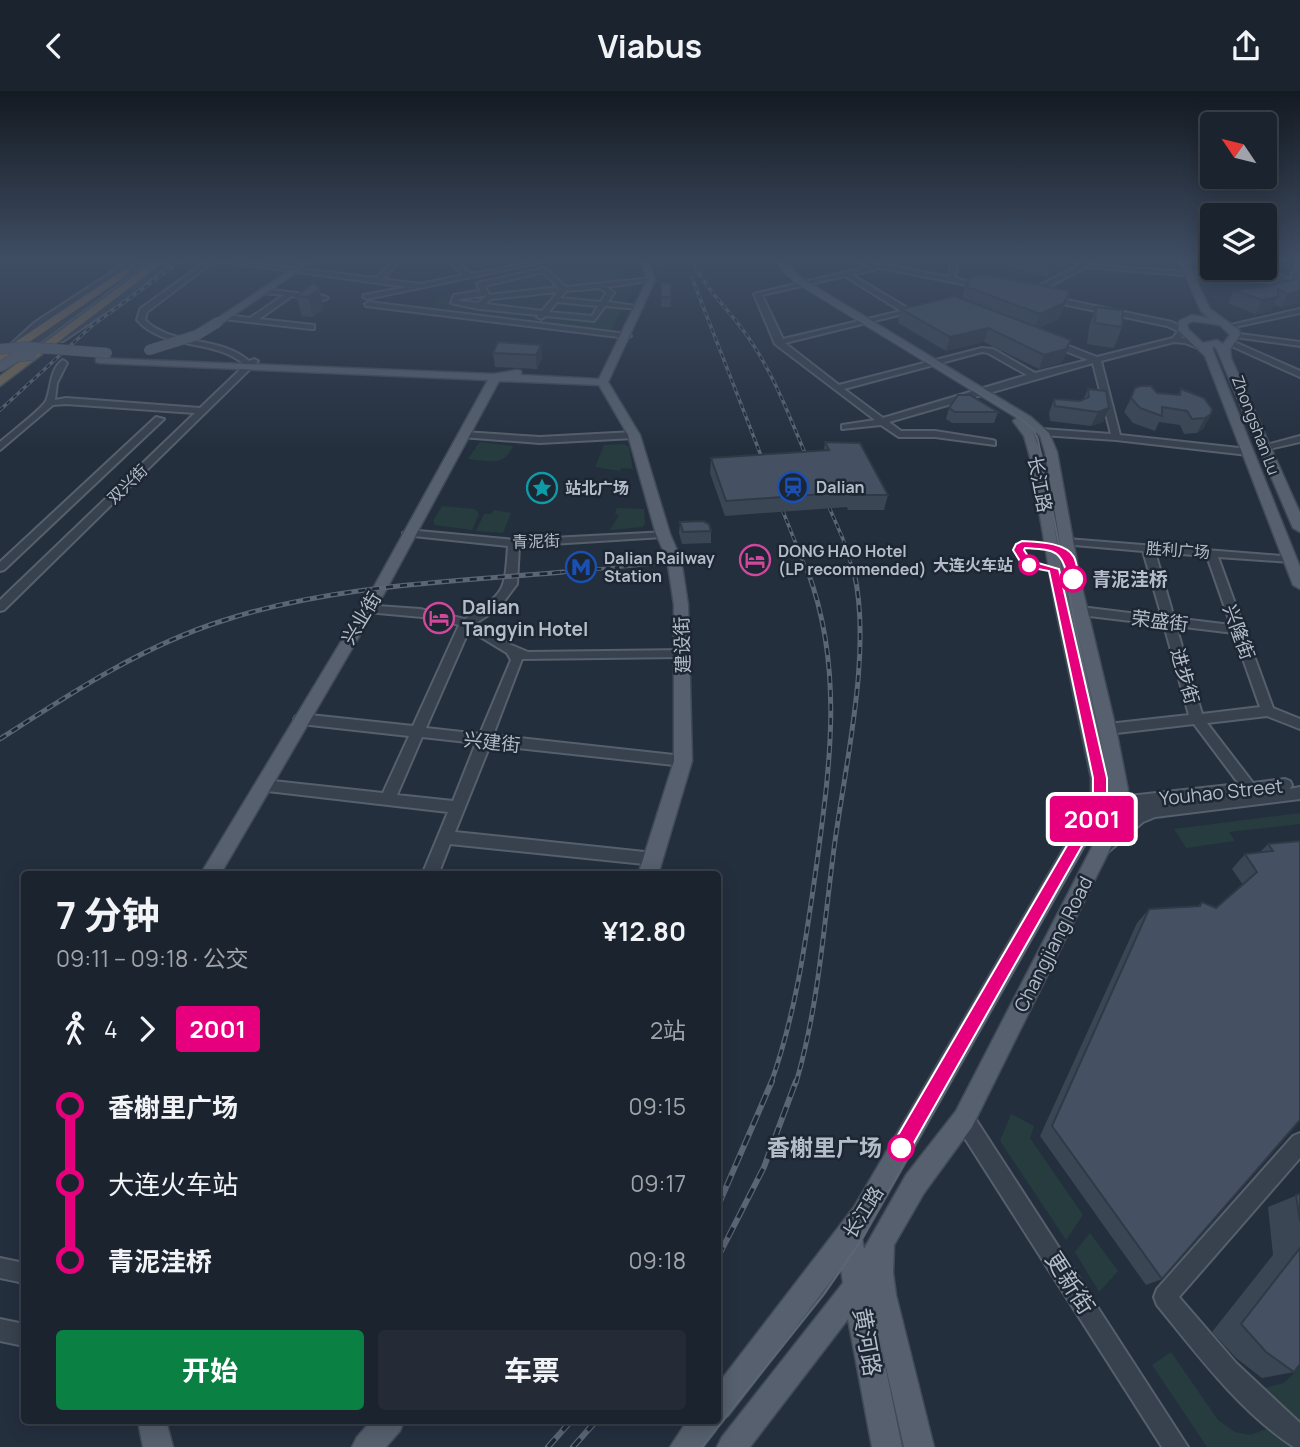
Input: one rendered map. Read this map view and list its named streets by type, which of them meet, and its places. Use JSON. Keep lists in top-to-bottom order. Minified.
{"streets":{"main road":["Zhongshan Lu","长江路","兴业街","建设街","Changjiang Road","黄河路"],"street":["双兴街","青泥街","胜利广场","荣盛街","兴隆街","进步街","兴建街","Youhao Street","更新街"]},"crossings":[["Zhongshan Lu","胜利广场"],["长江路","Youhao Street"],["长江路","Changjiang Road"],["长江路","黄河路"],["青泥街","兴业街"],["青泥街","建设街"],["胜利广场","兴隆街"],["胜利广场","进步街"],["胜利广场","Changjiang Road"],["兴业街","兴建街"],["荣盛街","兴隆街"],["荣盛街","进步街"],["荣盛街","Changjiang Road"],["建设街","兴建街"],["进步街","Youhao Street"],["Youhao Street","Changjiang Road"],["Changjiang Road","更新街"],["Changjiang Road","黄河路"]],"places":{"station":["Dalian"],"place":["站北广场"],"hotel":["DONG HAO Hotel (LP recommended)","Dalian Tangyin Hotel"],"other":["大连火车站","青泥洼桥","香榭里广场"],"metro station":["Dalian Railway Station"]},"lines":["bus line 2001"],"north":"top left","page":{"header":"Viabus","on_map":"2001","heading":["7 分钟","09:11 – 09:18 · 公交","¥12.80"],"legs":["4","2001","2站"],"list":[{"name":"香榭里广场","value":"09:15"},{"name":"大连火车站","value":"09:17"},{"name":"青泥洼桥","value":"09:18"}],"buttons":["开始","车票"]}}
